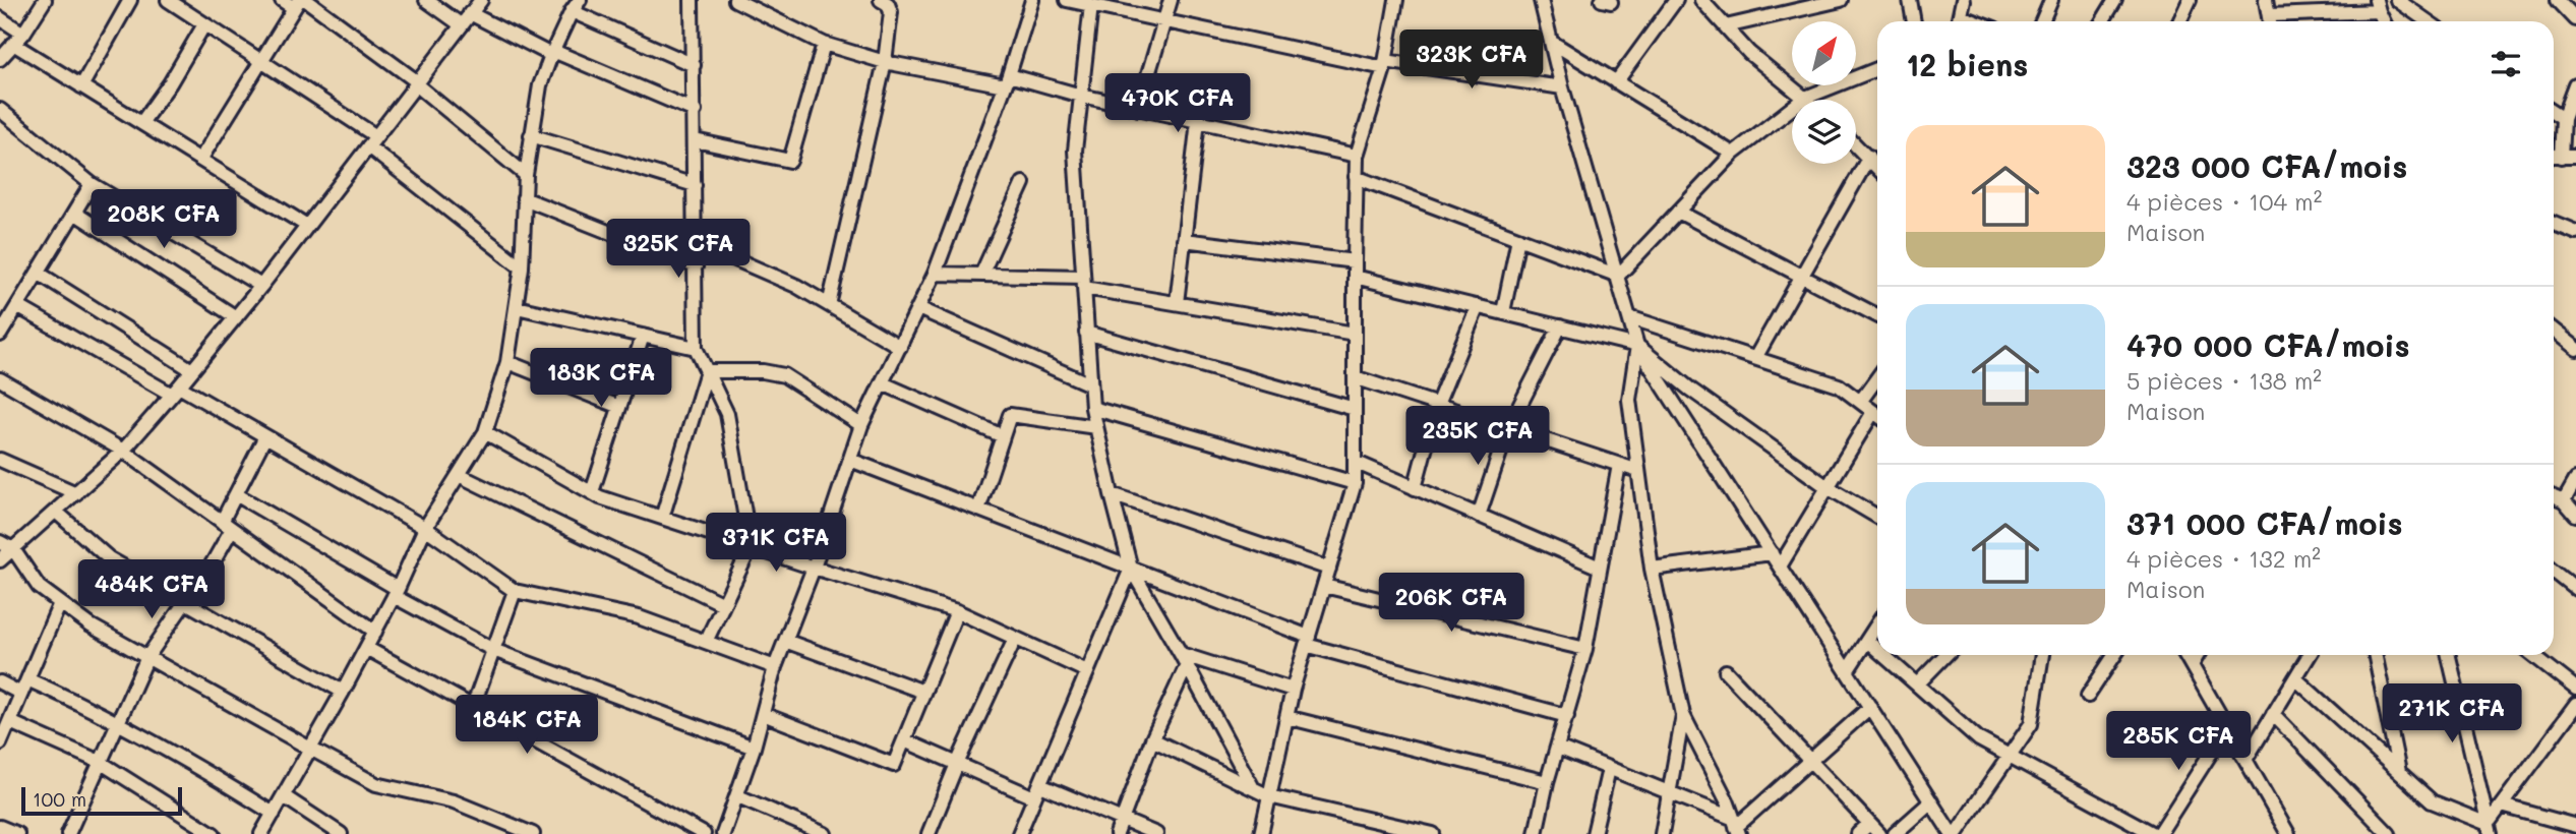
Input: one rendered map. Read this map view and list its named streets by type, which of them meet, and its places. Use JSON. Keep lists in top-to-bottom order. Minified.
{"scale_bar":"100 m","north":"top right","page":{"heading":"12 biens","price":["323K CFA","470K CFA","208K CFA","325K CFA","183K CFA","235K CFA","371K CFA","484K CFA","206K CFA","271K CFA","184K CFA","285K CFA"],"list":[{"name":"323 000 CFA/mois","note":"4 pièces · 104 m² · Maison"},{"name":"470 000 CFA/mois","note":"5 pièces · 138 m² · Maison"},{"name":"371 000 CFA/mois","note":"4 pièces · 132 m² · Maison"}],"scale":"100 m"}}
